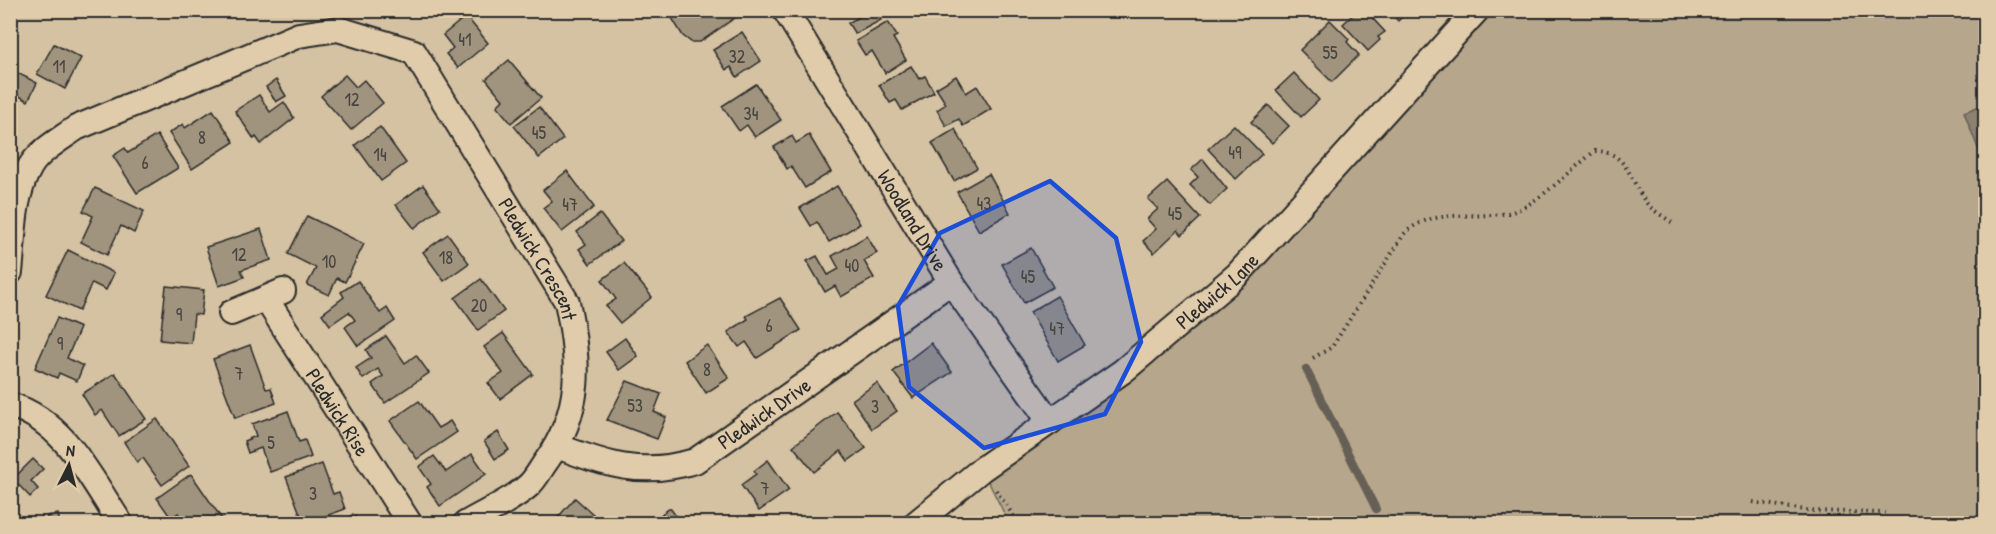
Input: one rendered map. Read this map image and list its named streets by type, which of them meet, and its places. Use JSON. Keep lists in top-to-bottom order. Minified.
{"streets":{"street":["Woodland Drive","Pledwick Crescent","Pledwick Lane","Pledwick Rise","Pledwick Drive"]},"crossings":[["Woodland Drive","Pledwick Lane"],["Woodland Drive","Pledwick Drive"],["Pledwick Crescent","Pledwick Drive"]],"house_numbers":["41","55","32","11","12","34","45","8","49","14","6","43","47","45","12","18","10","40","45","20","9","6","47","9","8","7","53","3","5","7","3"],"north":"top"}
